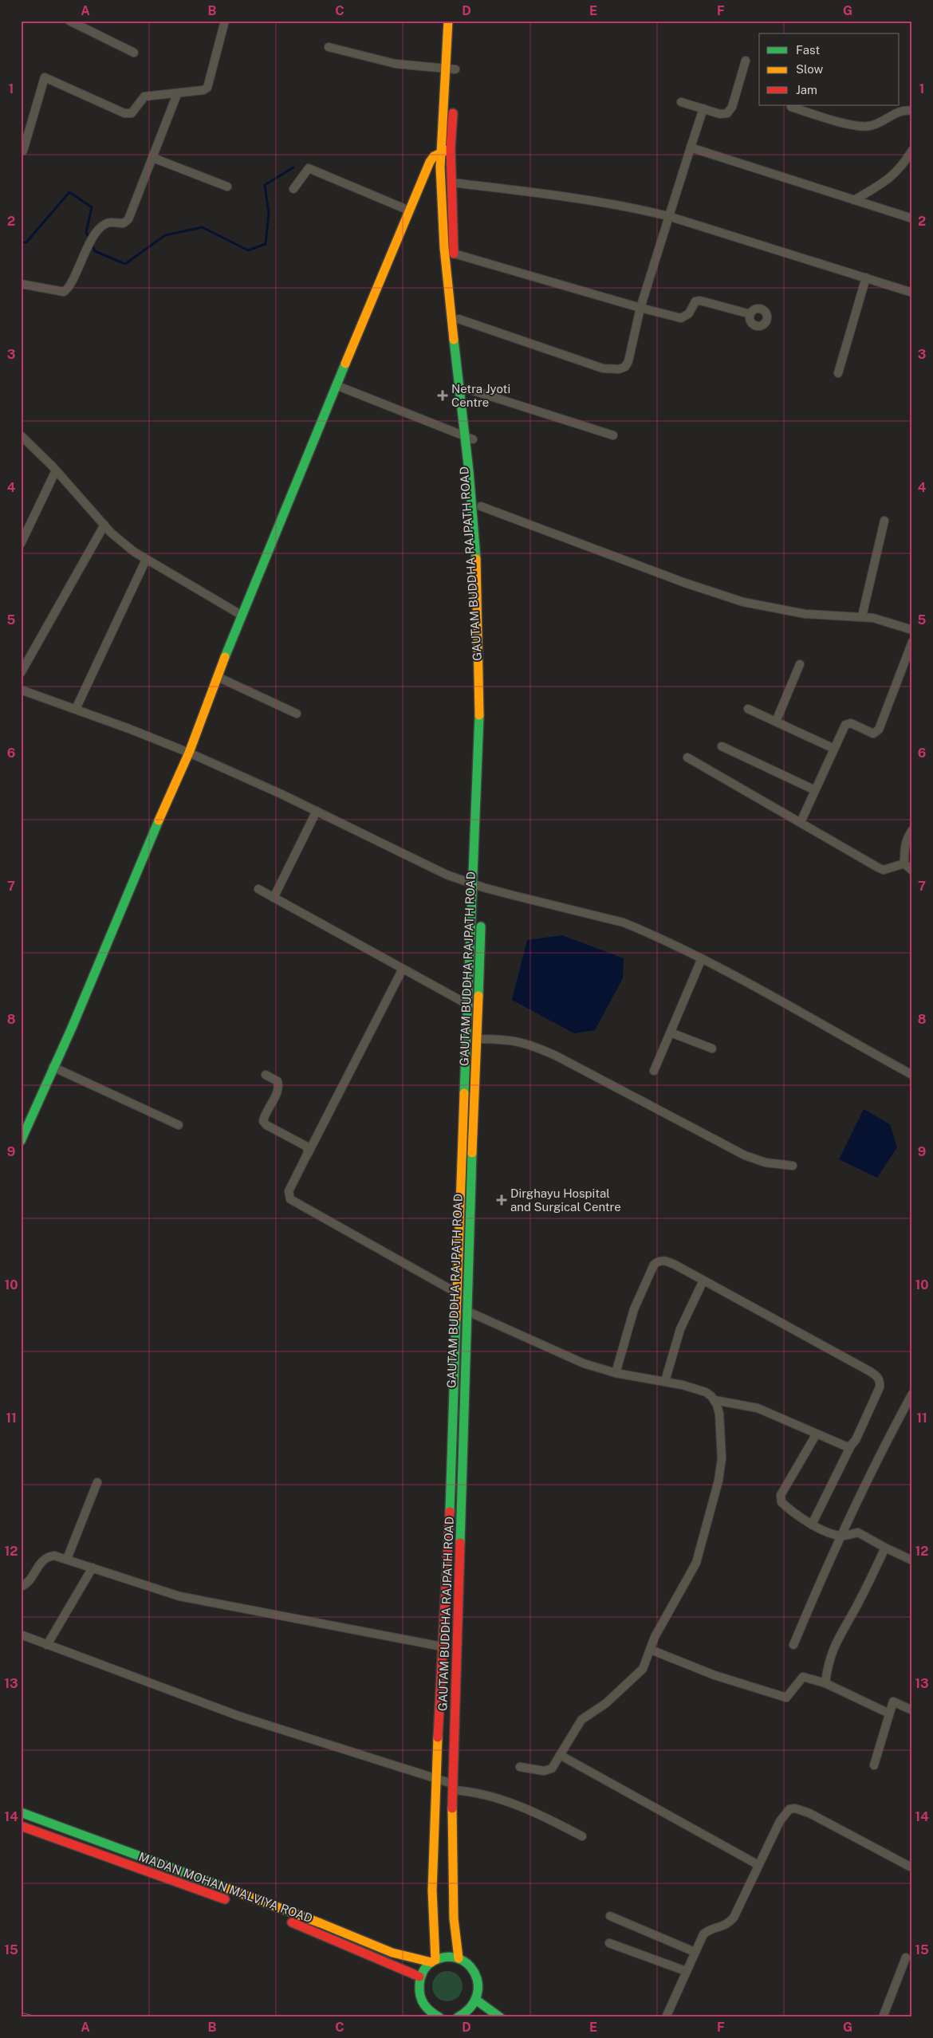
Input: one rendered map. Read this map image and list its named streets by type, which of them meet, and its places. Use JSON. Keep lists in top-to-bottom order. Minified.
{"streets":{"main road":["GAUTAM BUDDHA RAJPATH ROAD","MADAN MOHAN MALVIYA ROAD"]},"places":{"health":["Netra Jyoti Centre","Dirghayu Hospital and Surgical Centre"]},"legend":["Fast","Slow","Jam"],"grid":{"columns":["A","B","C","D","E","F","G"],"rows":["1","2","3","4","5","6","7","8","9","10","11","12","13","14","15"]}}
